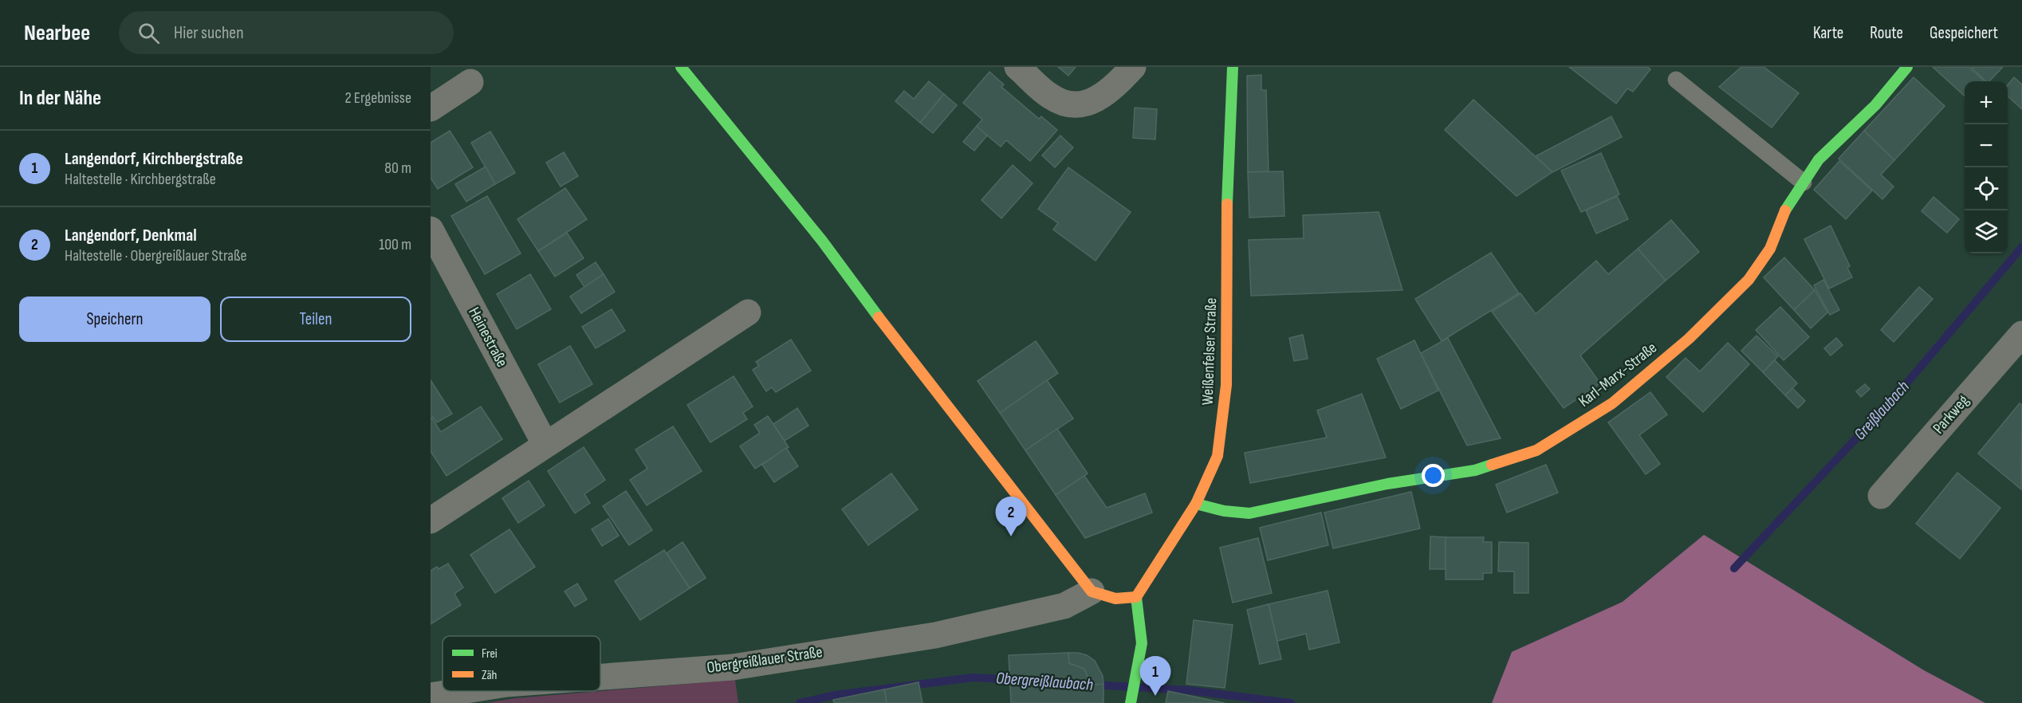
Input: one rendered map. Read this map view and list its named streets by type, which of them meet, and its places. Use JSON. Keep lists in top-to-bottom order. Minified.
{"streets":{"street":["Heinestraße","Weißenfelser Straße","Karl-Marx-Straße","Parkweg","Obergreißlauer Straße"]},"crossings":[["Weißenfelser Straße","Karl-Marx-Straße"]],"water":["Greißlaubach","Obergreißlaubach"],"legend":["Frei","Zäh"],"page":{"header":"Nearbee","search":"Hier suchen","nav":["Karte","Route","Gespeichert"],"heading":["In der Nähe","2 Ergebnisse"],"map_buttons":["+","−"],"list":[{"mark":"1","name":"Langendorf, Kirchbergstraße","note":"Haltestelle · Kirchbergstraße","value":"80 m"},{"mark":"2","name":"Langendorf, Denkmal","note":"Haltestelle · Obergreißlauer Straße","value":"100 m"}],"buttons":["Speichern","Teilen"],"pins":["2","1"]}}
